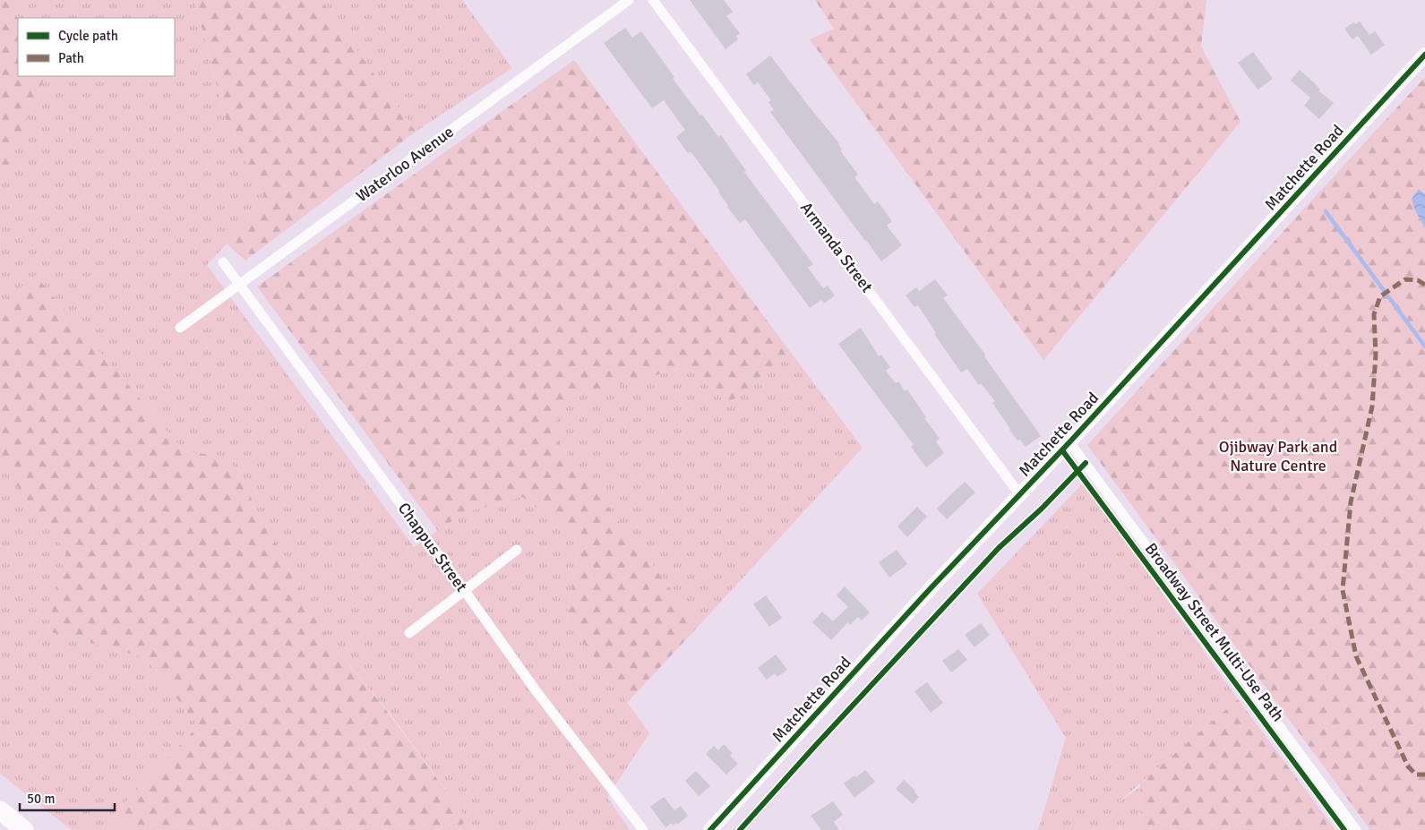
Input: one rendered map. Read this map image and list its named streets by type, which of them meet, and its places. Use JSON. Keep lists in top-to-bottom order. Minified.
{"streets":{"street":["Waterloo Avenue","Matchette Road","Armanda Street","Chappus Street"],"cycle path":["Broadway Street Multi-Use Path"]},"crossings":[["Waterloo Avenue","Chappus Street"],["Matchette Road","Armanda Street"]],"parks":["Ojibway Park and Nature Centre"],"legend":["Cycle path","Path"],"scale_bar":"50 m"}
